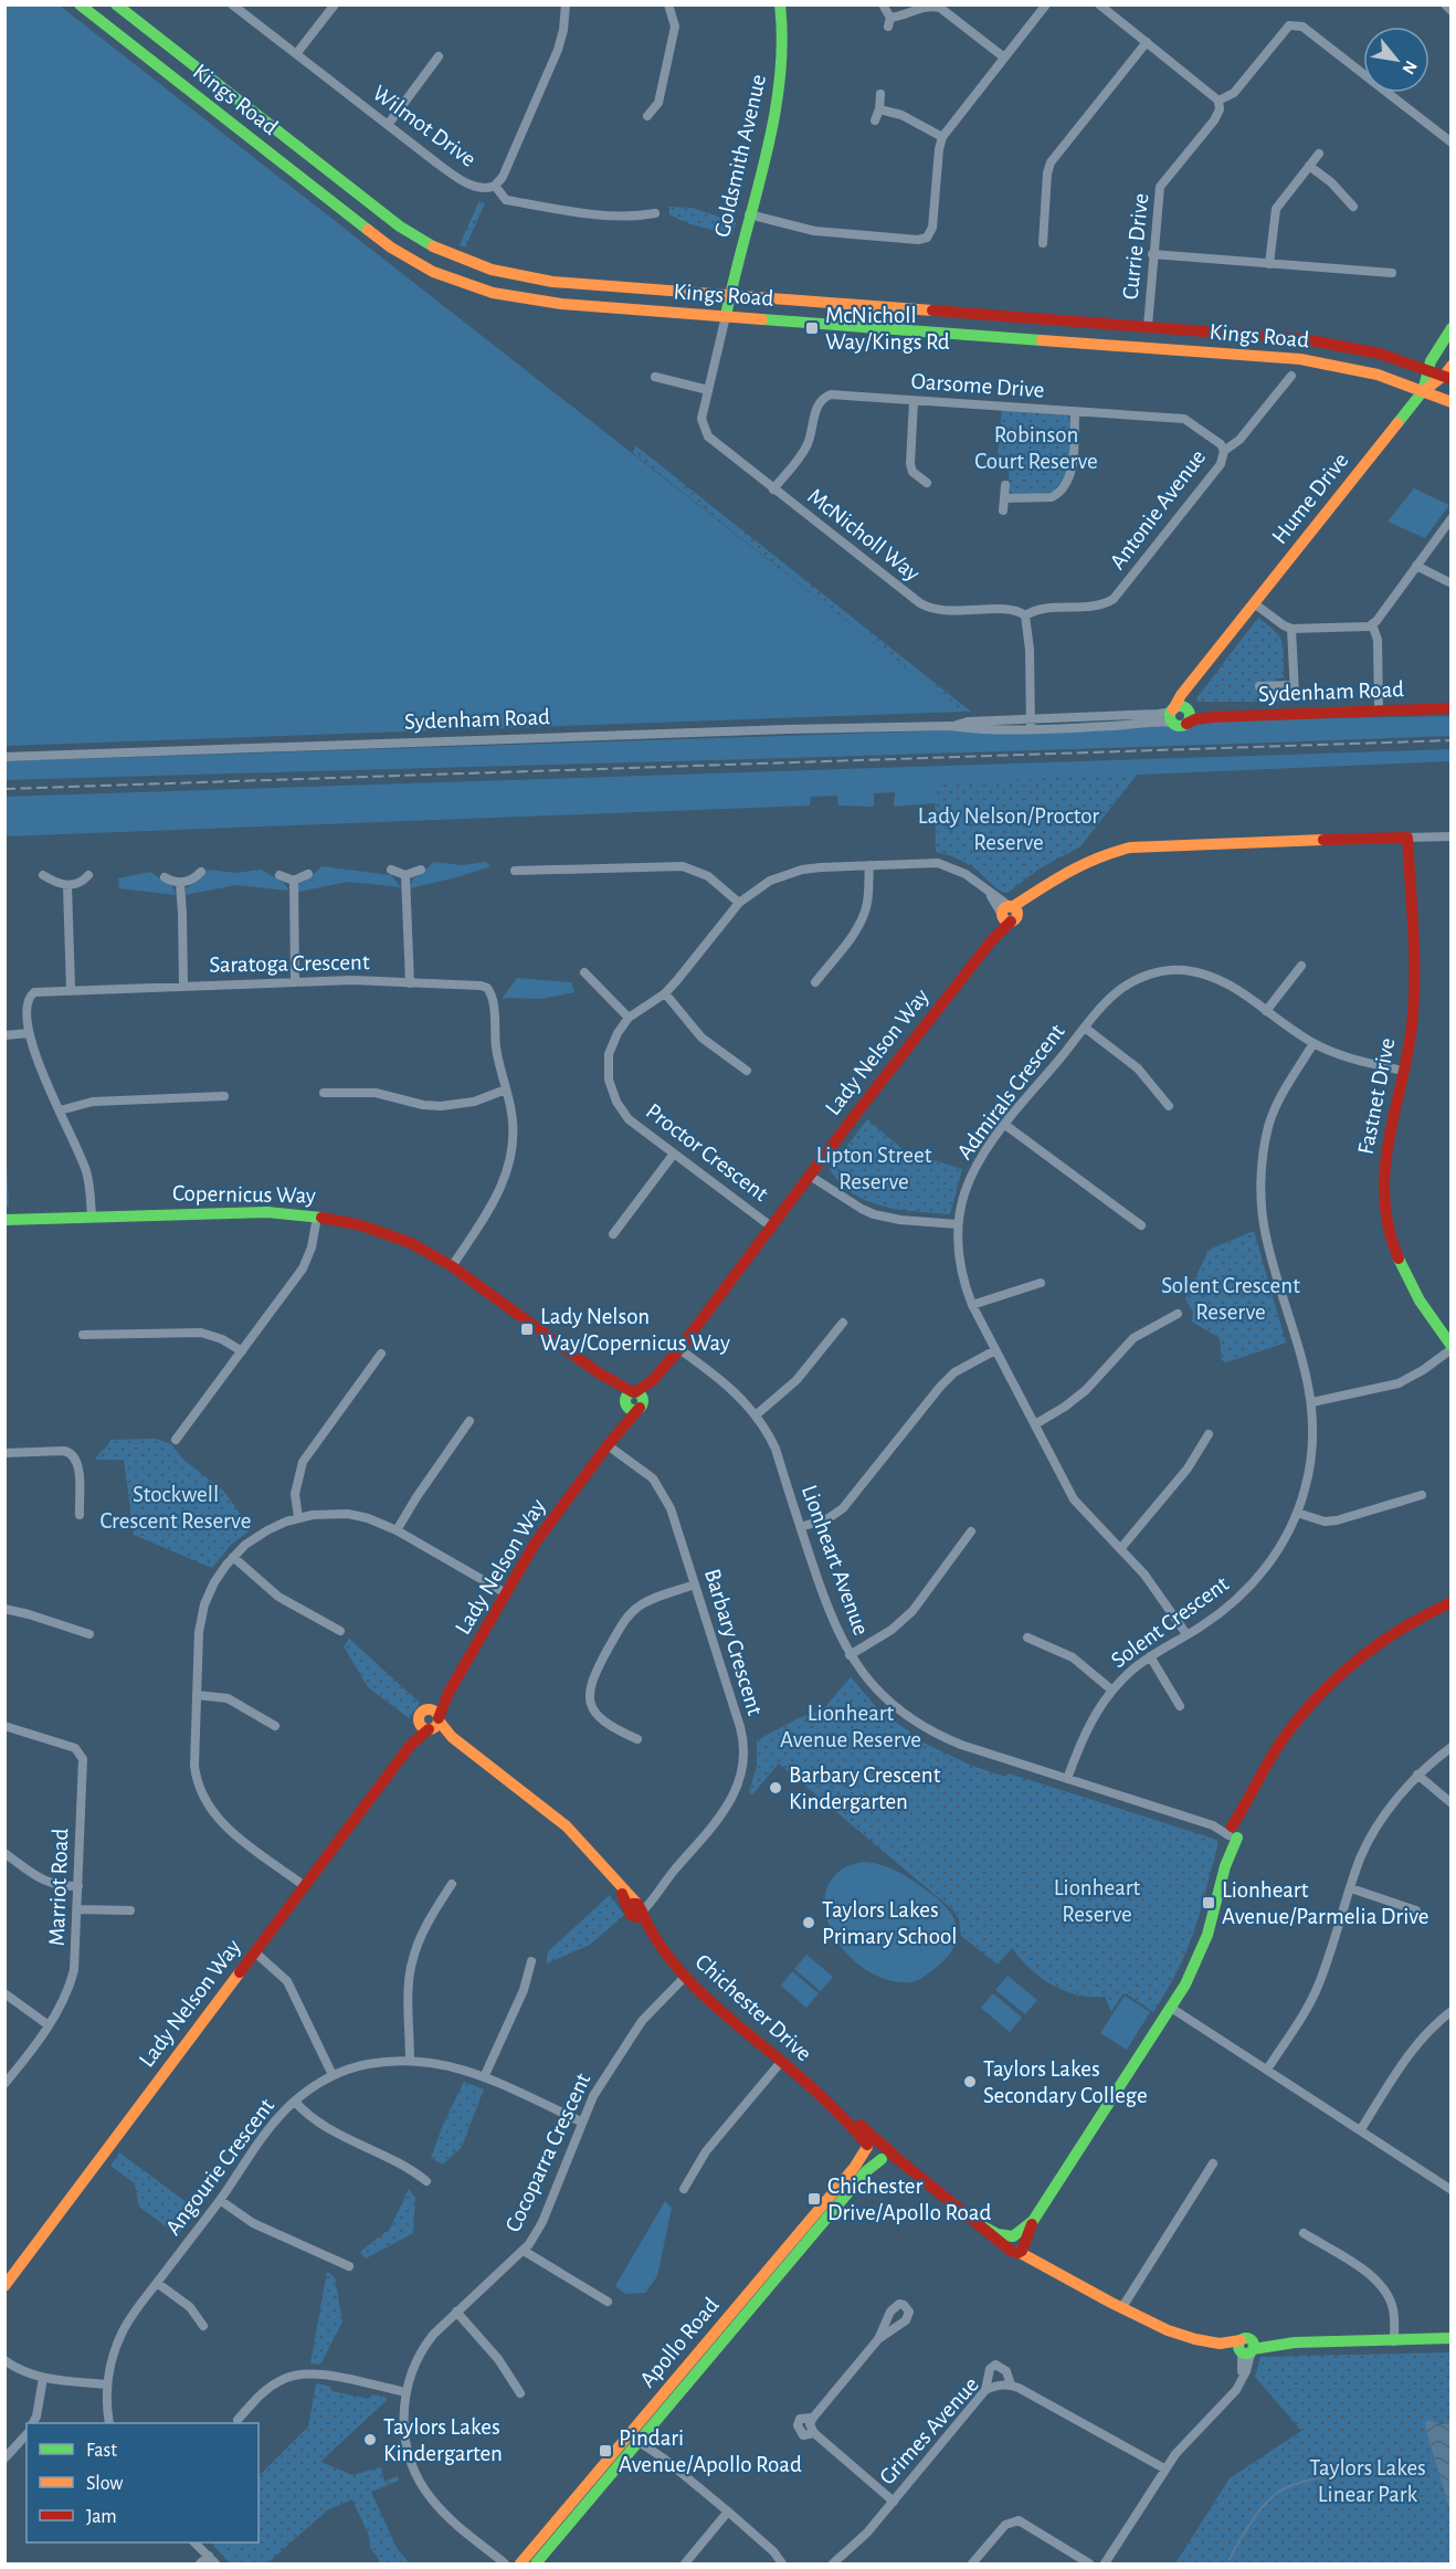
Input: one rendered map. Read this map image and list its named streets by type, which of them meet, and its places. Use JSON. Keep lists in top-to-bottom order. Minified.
{"streets":{"street":["Kings Road","Wilmot Drive","Goldsmith Avenue","Currie Drive","Oarsome Drive","Hume Drive","Antonie Avenue","McNicholl Way","Sydenham Road","Saratoga Crescent","Lady Nelson Way","Admirals Crescent","Fastnet Drive","Proctor Crescent","Copernicus Way","Lionheart Avenue","Solent Crescent","Barbary Crescent","Marriot Road","Chichester Drive","Cocoparra Crescent","Angourie Crescent","Apollo Road","Grimes Avenue"]},"crossings":[["Kings Road","Goldsmith Avenue"],["Kings Road","Currie Drive"],["Kings Road","Hume Drive"],["Kings Road","McNicholl Way"],["Goldsmith Avenue","McNicholl Way"],["Oarsome Drive","Antonie Avenue"],["Oarsome Drive","McNicholl Way"],["Hume Drive","Sydenham Road"],["Antonie Avenue","McNicholl Way"],["Saratoga Crescent","Copernicus Way"],["Lady Nelson Way","Proctor Crescent"],["Lady Nelson Way","Copernicus Way"],["Lady Nelson Way","Lionheart Avenue"],["Lady Nelson Way","Barbary Crescent"],["Lady Nelson Way","Chichester Drive"],["Admirals Crescent","Fastnet Drive"],["Admirals Crescent","Solent Crescent"],["Lionheart Avenue","Solent Crescent"],["Barbary Crescent","Chichester Drive"],["Chichester Drive","Cocoparra Crescent"],["Chichester Drive","Apollo Road"],["Cocoparra Crescent","Angourie Crescent"]],"parks":["Robinson Court Reserve","Lady Nelson/Proctor Reserve","Lipton Street Reserve","Solent Crescent Reserve","Stockwell Crescent Reserve","Lionheart Avenue Reserve","Lionheart Reserve","Taylors Lakes Linear Park"],"places":{"transit":["McNicholl Way/Kings Rd","Lady Nelson Way/Copernicus Way","Lionheart Avenue/Parmelia Drive","Chichester Drive/Apollo Road","Pindari Avenue/Apollo Road"],"other":["Barbary Crescent Kindergarten","Taylors Lakes Primary School","Taylors Lakes Secondary College","Taylors Lakes Kindergarten"]},"legend":["Fast","Slow","Jam"],"north":"bottom right"}
